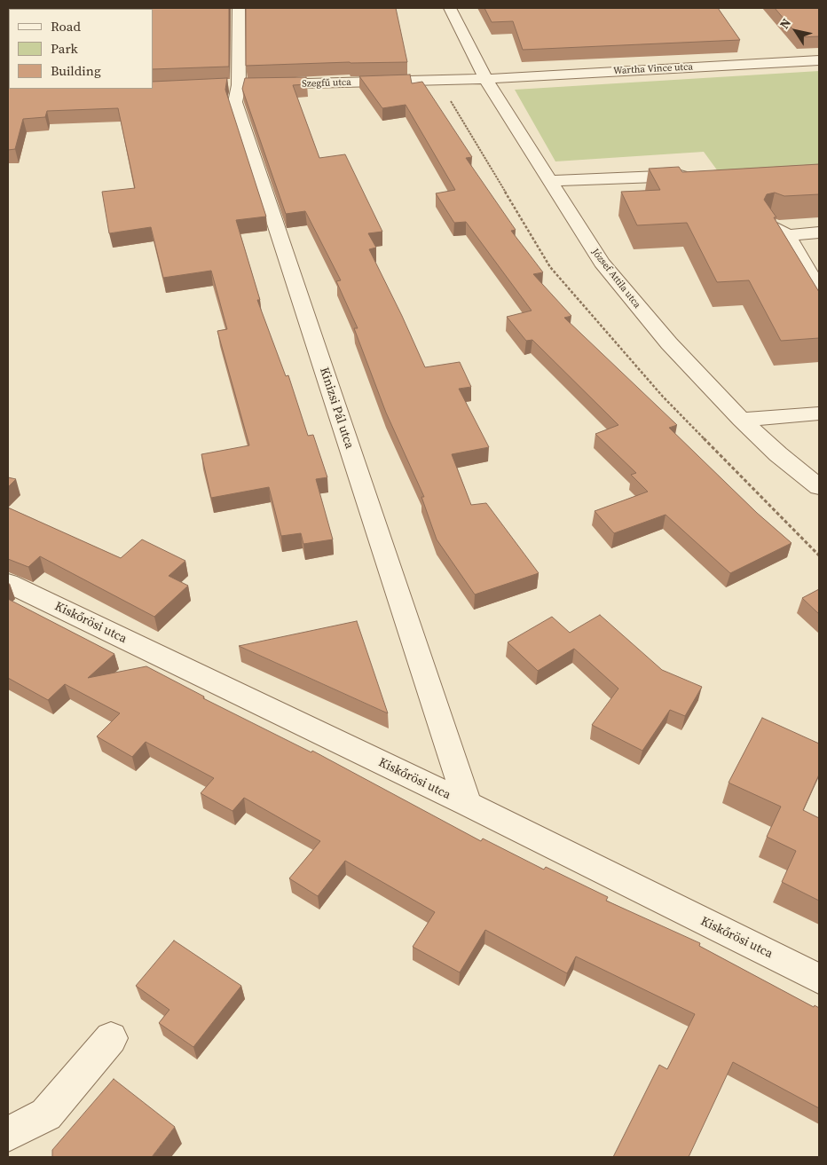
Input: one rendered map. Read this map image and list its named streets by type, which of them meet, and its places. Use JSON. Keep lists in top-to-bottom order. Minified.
{"streets":{"street":["Wartha Vince utca","Szegfű utca","József Attila utca","Kinizsi Pál utca","Kiskőrösi utca"]},"crossings":[["Wartha Vince utca","Szegfű utca"],["Wartha Vince utca","József Attila utca"],["Szegfű utca","József Attila utca"],["Szegfű utca","Kinizsi Pál utca"],["Kinizsi Pál utca","Kiskőrösi utca"]],"legend":["Road","Park","Building"],"north":"top left"}
